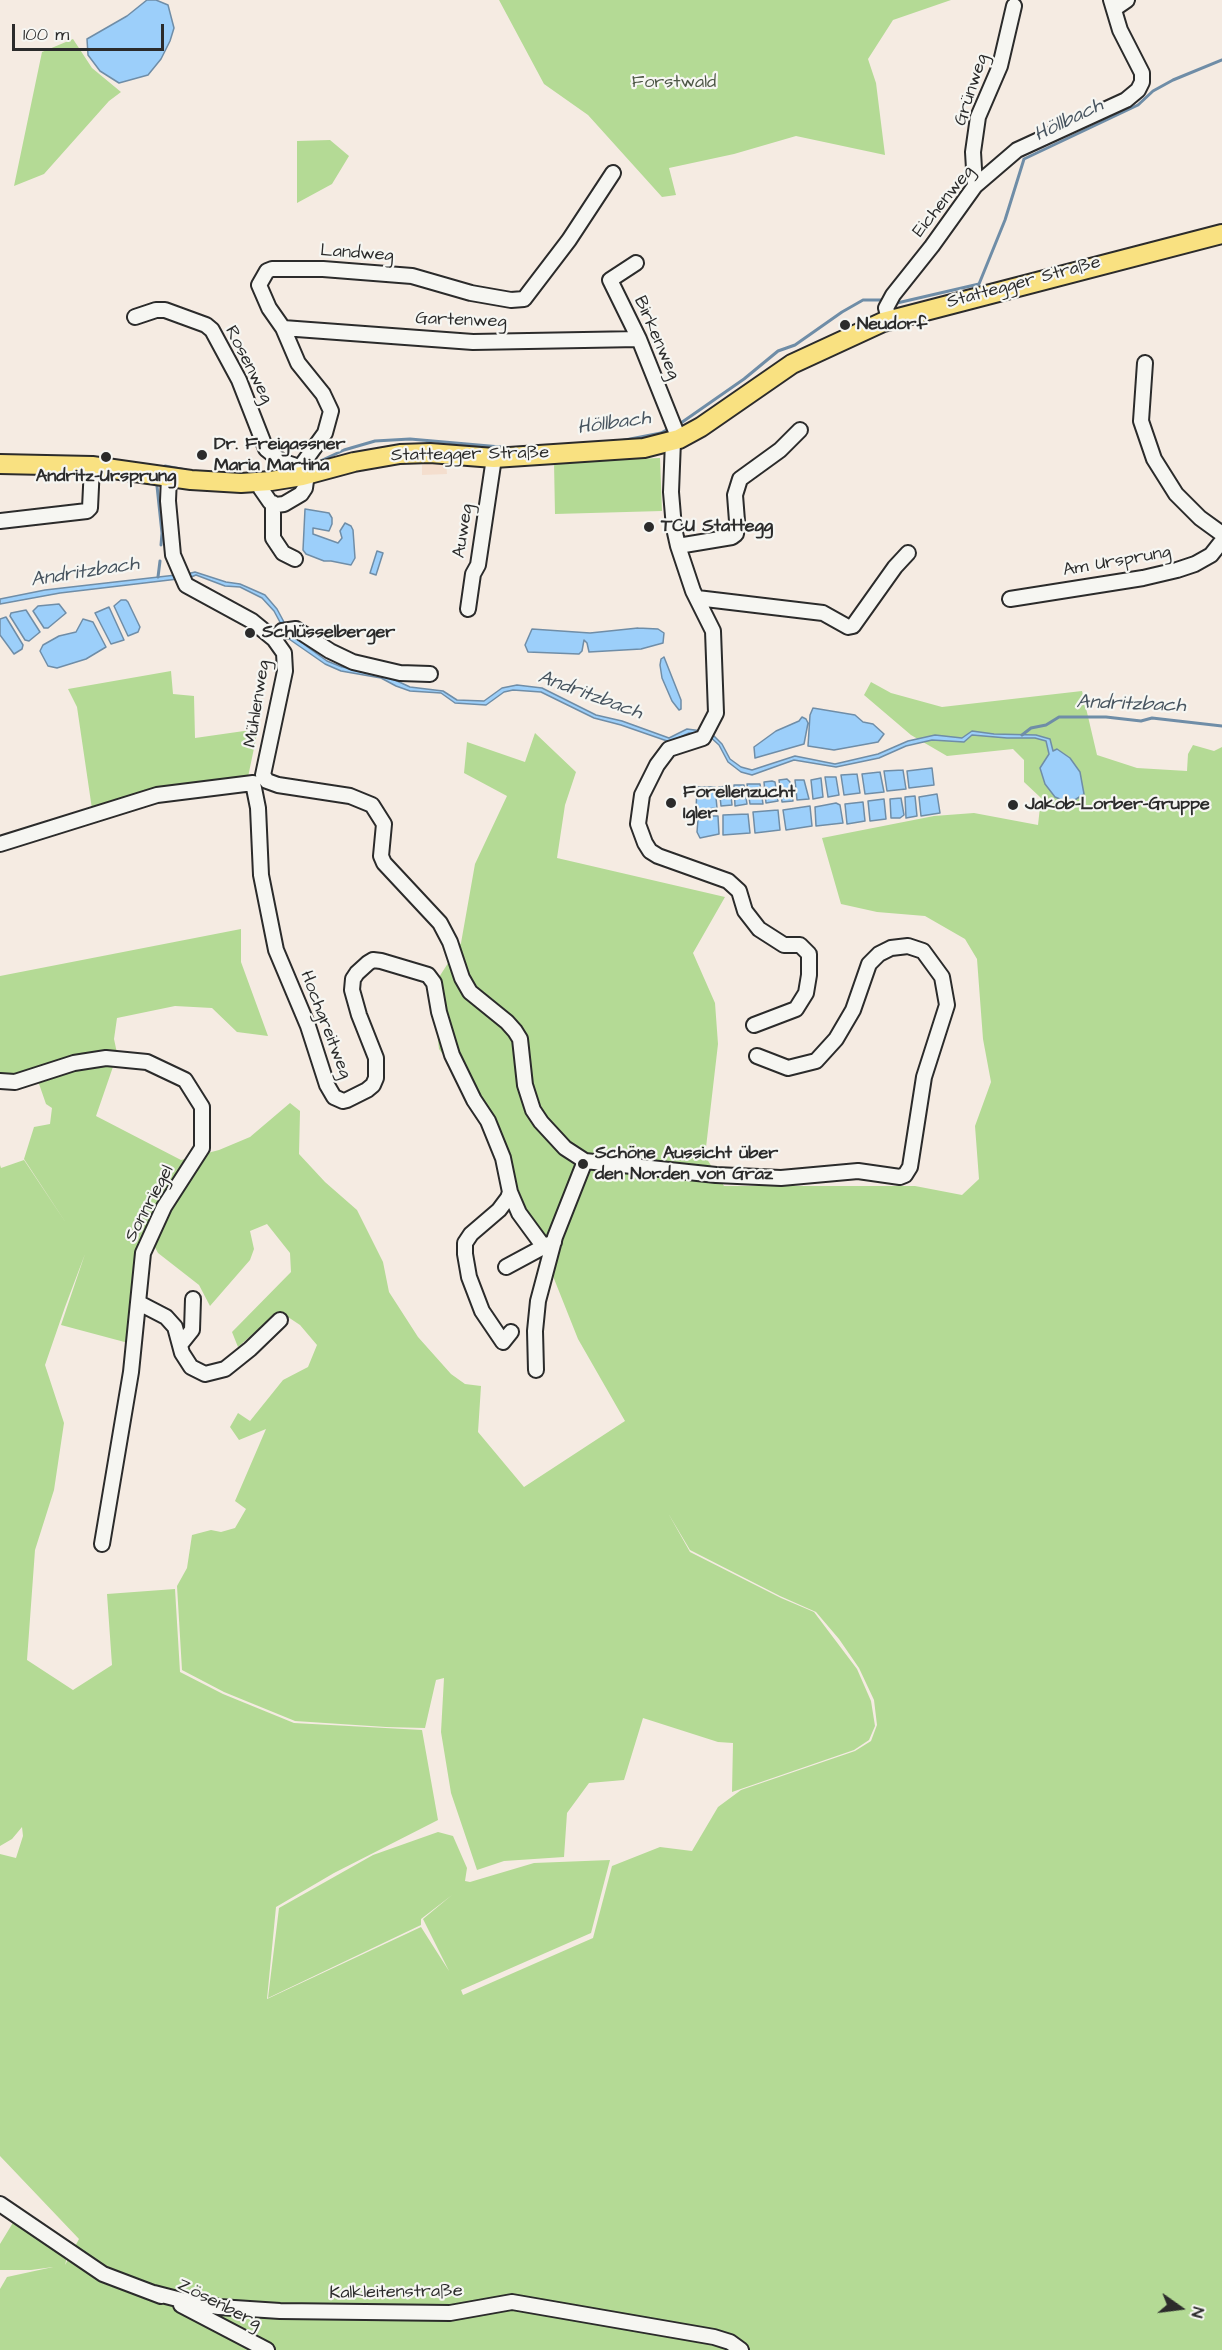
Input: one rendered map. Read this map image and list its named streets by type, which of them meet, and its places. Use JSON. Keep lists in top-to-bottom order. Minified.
{"streets":{"main road":["Stattegger Straße"],"street":["Grünweg","Eichenweg","Landweg","Gartenweg","Birkenweg","Rosenweg","Auweg","Am Ursprung","Mühlenweg","Hochgreitweg","Sonnriegel","Kalkleitenstraße","Zösenberg"]},"crossings":[["Grünweg","Eichenweg"],["Eichenweg","Stattegger Straße"],["Landweg","Stattegger Straße"],["Landweg","Gartenweg"],["Landweg","Rosenweg"],["Stattegger Straße","Birkenweg"],["Stattegger Straße","Rosenweg"],["Stattegger Straße","Auweg"],["Stattegger Straße","Mühlenweg"],["Gartenweg","Birkenweg"],["Mühlenweg","Hochgreitweg"],["Kalkleitenstraße","Zösenberg"]],"water":["Höllbach","Andritzbach"],"parks":["Forstwald"],"places":["Neudorf","Dr. Freigassner Maria Martina","Andritz-Ursprung","TCU Stattegg","Schlüsselberger","Forellenzucht Igler","Jakob-Lorber-Gruppe","Schöne Aussicht über den Norden von Graz"],"scale_bar":"100 m","north":"right"}
